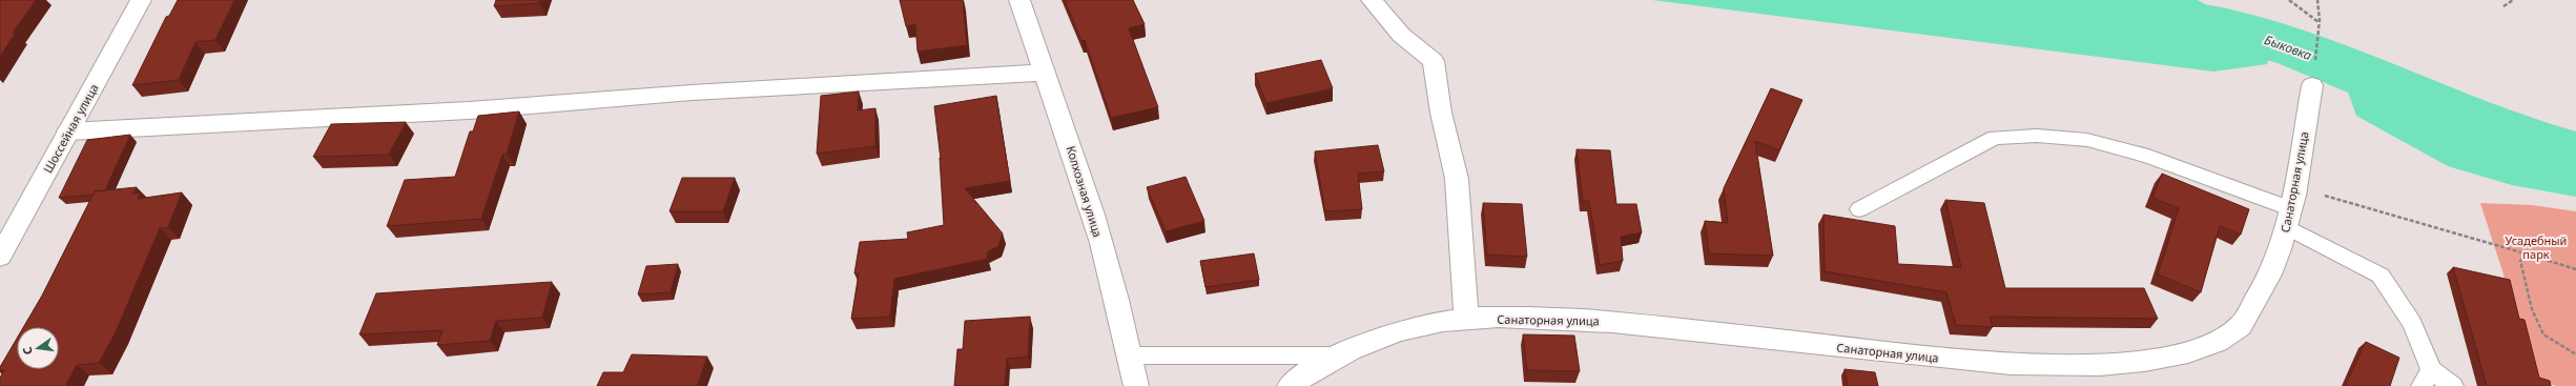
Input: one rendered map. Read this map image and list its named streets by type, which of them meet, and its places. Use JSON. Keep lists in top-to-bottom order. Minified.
{"streets":{"street":["Шоссейная улица","Санаторная улица","Колхозная улица"]},"water":["Быковка"],"parks":["Усадебный парк"],"north":"left"}
